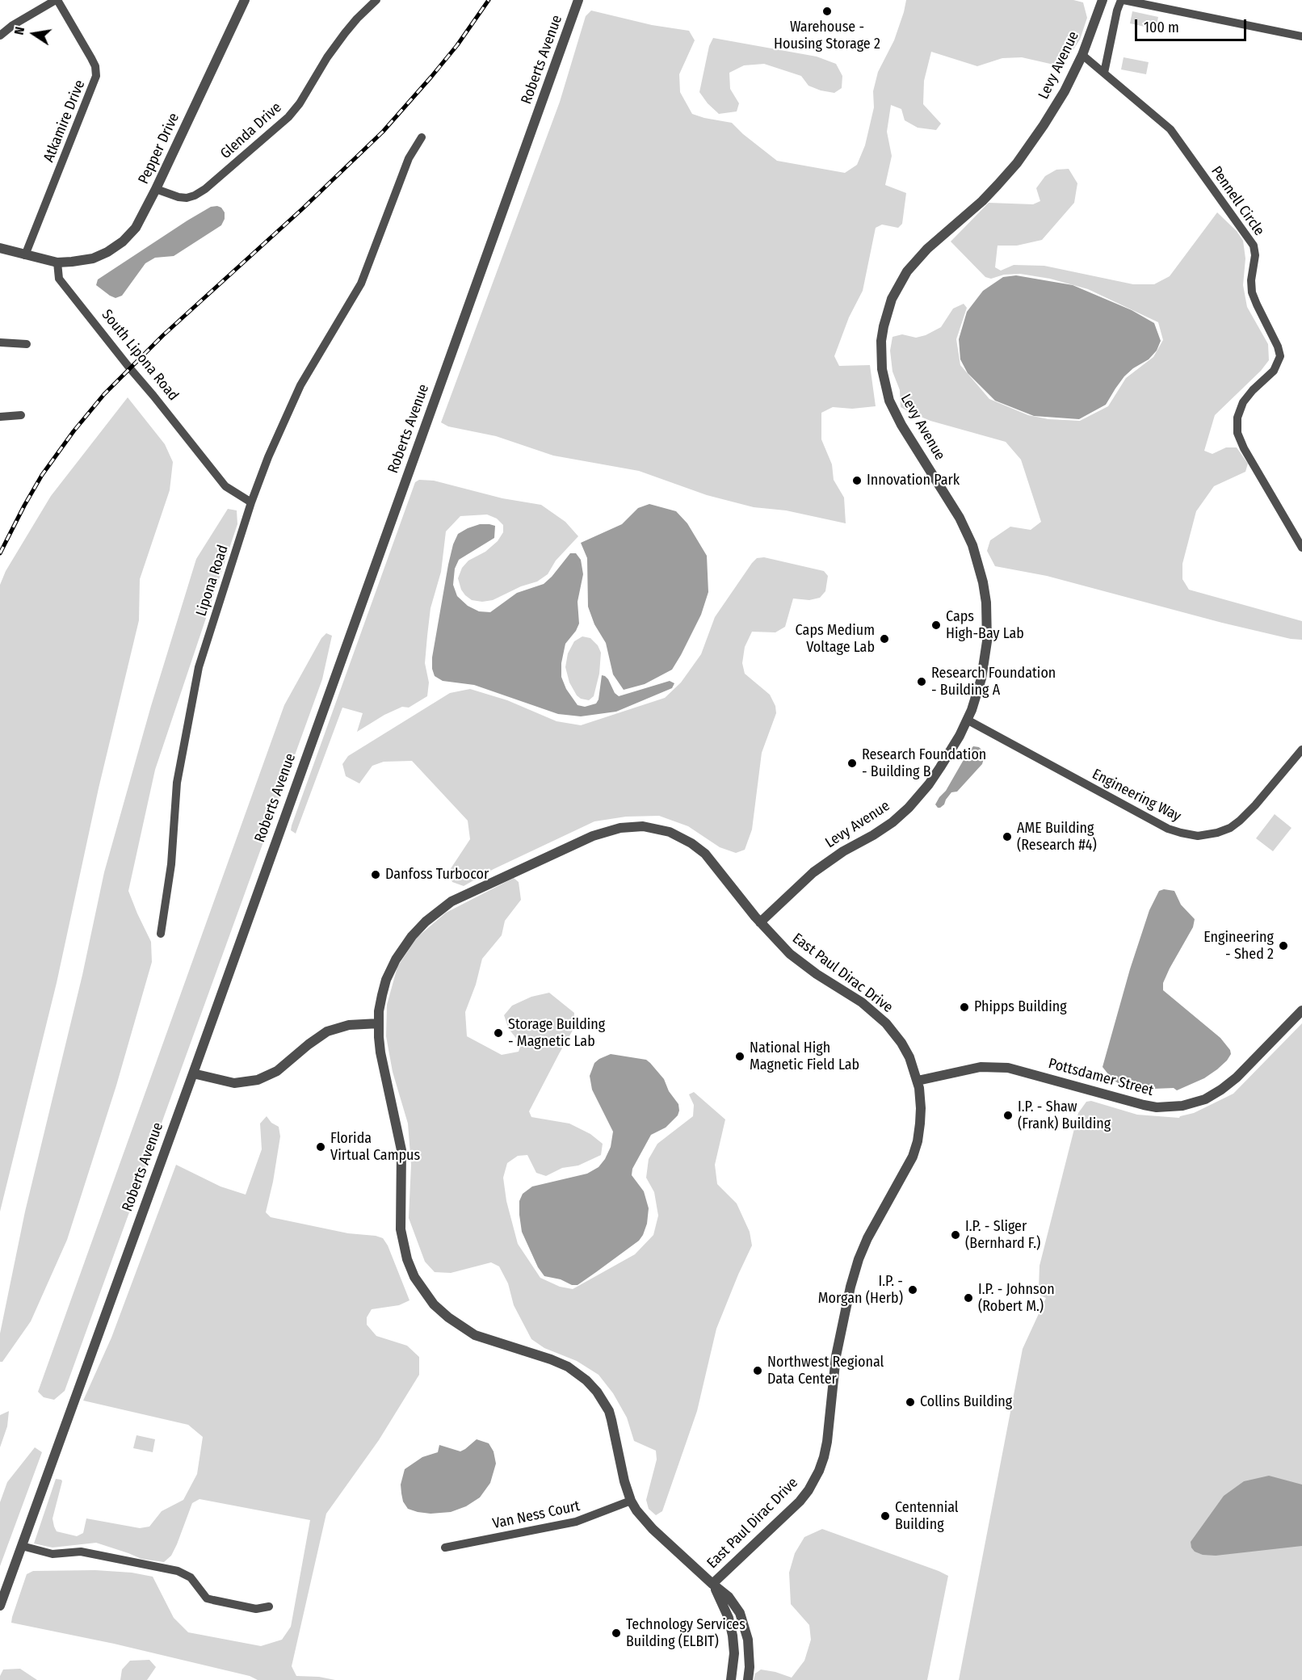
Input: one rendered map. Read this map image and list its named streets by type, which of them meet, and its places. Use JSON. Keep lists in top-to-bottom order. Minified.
{"streets":{"street":["Roberts Avenue","Levy Avenue","Atkamire Drive","Glenda Drive","Pepper Drive","Pennell Circle","South Lipona Road","Lipona Road","Engineering Way","East Paul Dirac Drive","Pottsdamer Street","Van Ness Court"]},"crossings":[["Levy Avenue","Pennell Circle"],["Levy Avenue","Engineering Way"],["Levy Avenue","East Paul Dirac Drive"],["Glenda Drive","Pepper Drive"],["Pepper Drive","South Lipona Road"],["South Lipona Road","Lipona Road"],["East Paul Dirac Drive","Pottsdamer Street"],["East Paul Dirac Drive","Van Ness Court"]],"places":["Warehouse - Housing Storage 2","Innovation Park","Caps High-Bay Lab","Caps Medium Voltage Lab","Research Foundation - Building A","Research Foundation - Building B","AME Building (Research #4)","Danfoss Turbocor","Engineering - Shed 2","Phipps Building","Storage Building - Magnetic Lab","National High Magnetic Field Lab","I.P. - Shaw (Frank) Building","Florida Virtual Campus","I.P. - Sliger (Bernhard F.)","I.P. - Morgan (Herb)","I.P. - Johnson (Robert M.)","Northwest Regional Data Center","Collins Building","Centennial Building","Technology Services Building (ELBIT)"],"scale_bar":"100 m","north":"left"}
